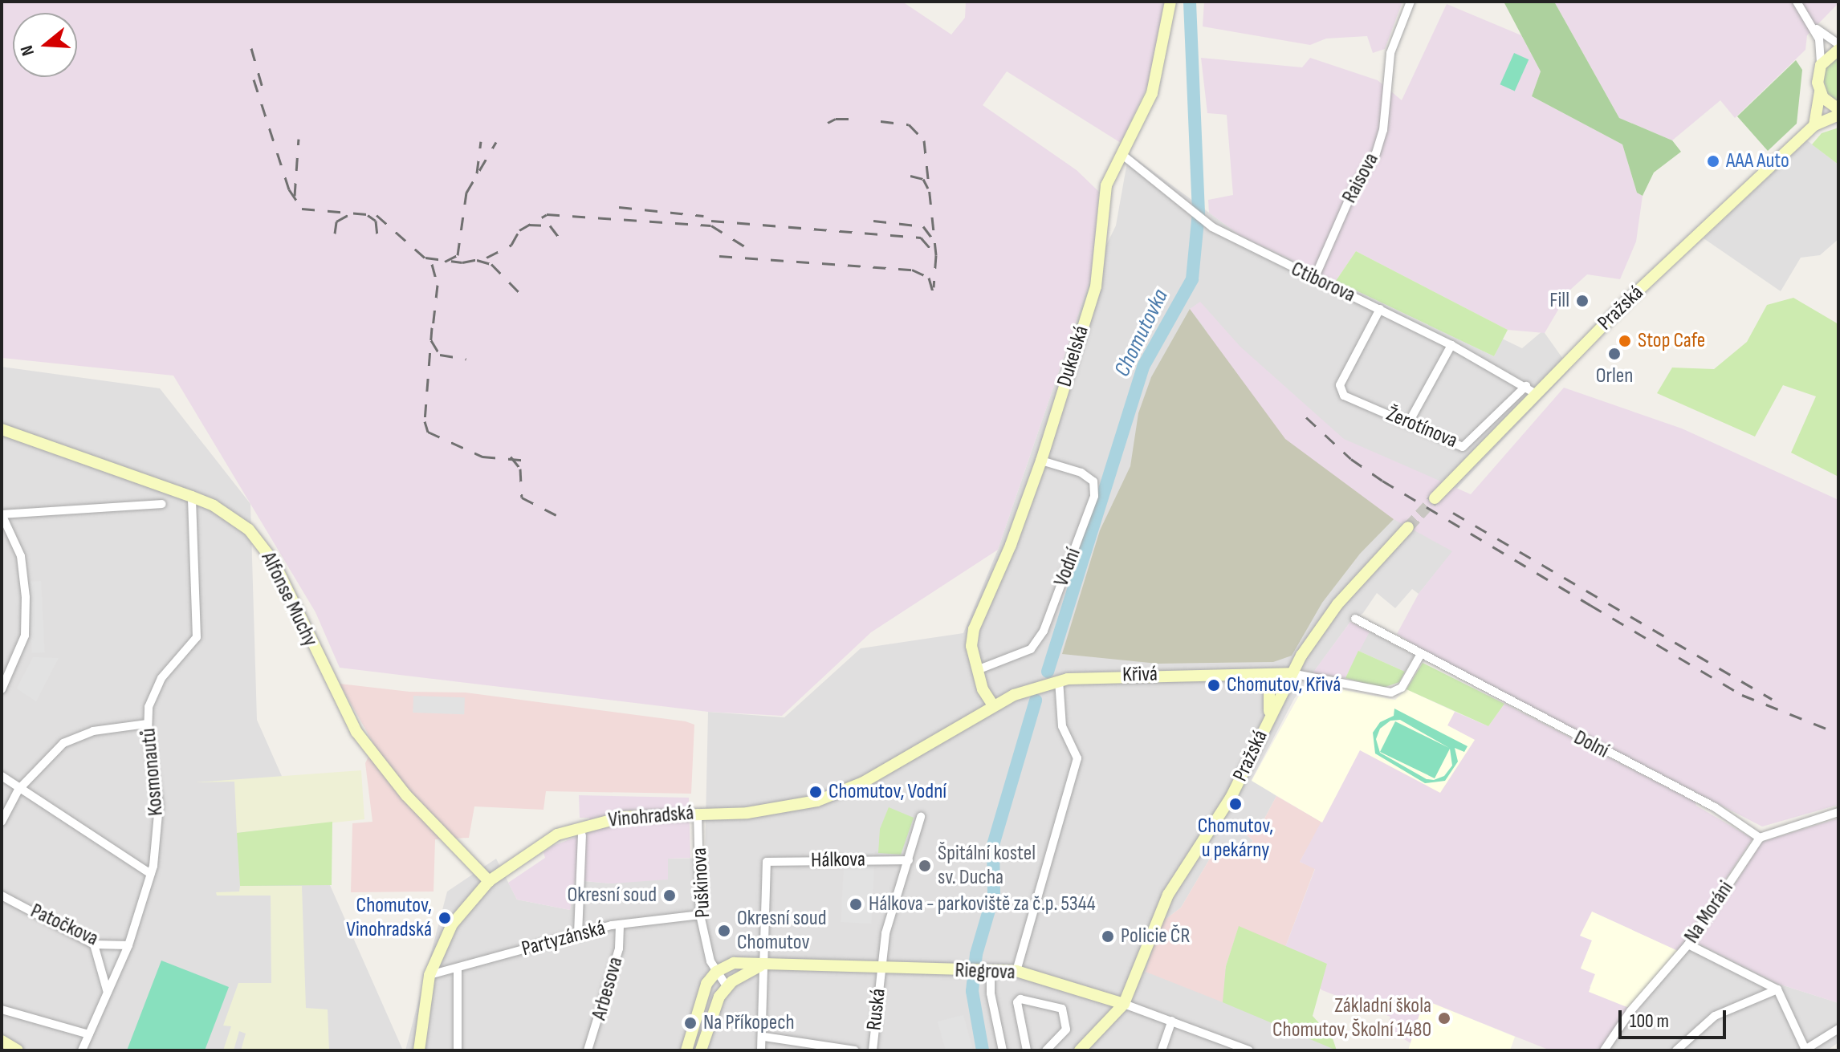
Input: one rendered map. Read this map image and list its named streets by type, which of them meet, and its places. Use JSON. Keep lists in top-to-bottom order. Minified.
{"streets":{"street":["Raisova","Ctiborova","Pražská","Dukelská","Žerotínova","Vodní","Alfonse Muchy","Křivá","Dolní","Kosmonautů","Vinohradská","Hálkova","Puškinova","Na Moráni","Patočkova","Partyzánská","Riegrova","Arbesova","Ruská"]},"crossings":[["Raisova","Ctiborova"],["Ctiborova","Pražská"],["Ctiborova","Dukelská"],["Ctiborova","Žerotínova"],["Pražská","Žerotínova"],["Pražská","Křivá"],["Pražská","Riegrova"],["Dukelská","Vodní"],["Dukelská","Křivá"],["Dukelská","Vinohradská"],["Alfonse Muchy","Kosmonautů"],["Alfonse Muchy","Vinohradská"],["Křivá","Vinohradská"],["Dolní","Na Moráni"],["Kosmonautů","Patočkova"],["Vinohradská","Puškinova"],["Vinohradská","Partyzánská"],["Puškinova","Partyzánská"],["Partyzánská","Arbesova"],["Riegrova","Ruská"]],"water":["Chomutovka"],"places":["AAA Auto","Fill","Stop Cafe","Orlen","Chomutov, Křivá","Chomutov, Vodní","Chomutov, u pekárny","Špitální kostel sv. Ducha","Okresní soud","Hálkova - parkoviště za č.p. 5344","Chomutov, Vinohradská","Okresní soud Chomutov","Policie ČR","Základní škola Chomutov, Školní 1480","Na Příkopech"],"scale_bar":"100 m","north":"left"}
